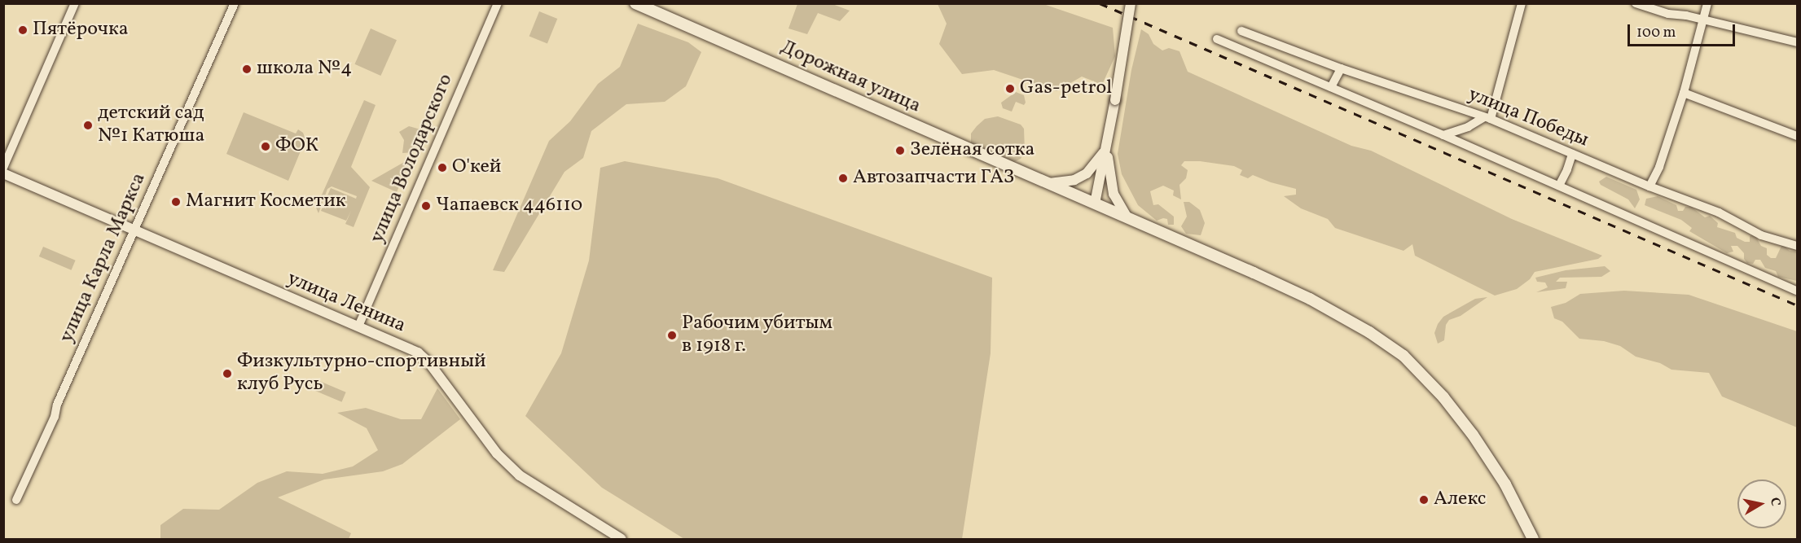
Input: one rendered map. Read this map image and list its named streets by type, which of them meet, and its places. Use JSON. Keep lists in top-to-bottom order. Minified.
{"streets":{"main road":["Дорожная улица"],"street":["улица Победы","улица Володарского","улица Карла Маркса","улица Ленина"]},"crossings":[["улица Володарского","улица Ленина"],["улица Карла Маркса","улица Ленина"]],"places":["Пятёрочка","школа №4","Gas-petrol","детский сад №1 Катюша","ФОК","Зелёная сотка","О'кей","Автозапчасти ГАЗ","Магнит Косметик","Чапаевск 446110","Рабочим убитым в 1918 г.","Физкультурно-спортивный клуб Русь","Алекс"],"scale_bar":"100 m","north":"right"}
